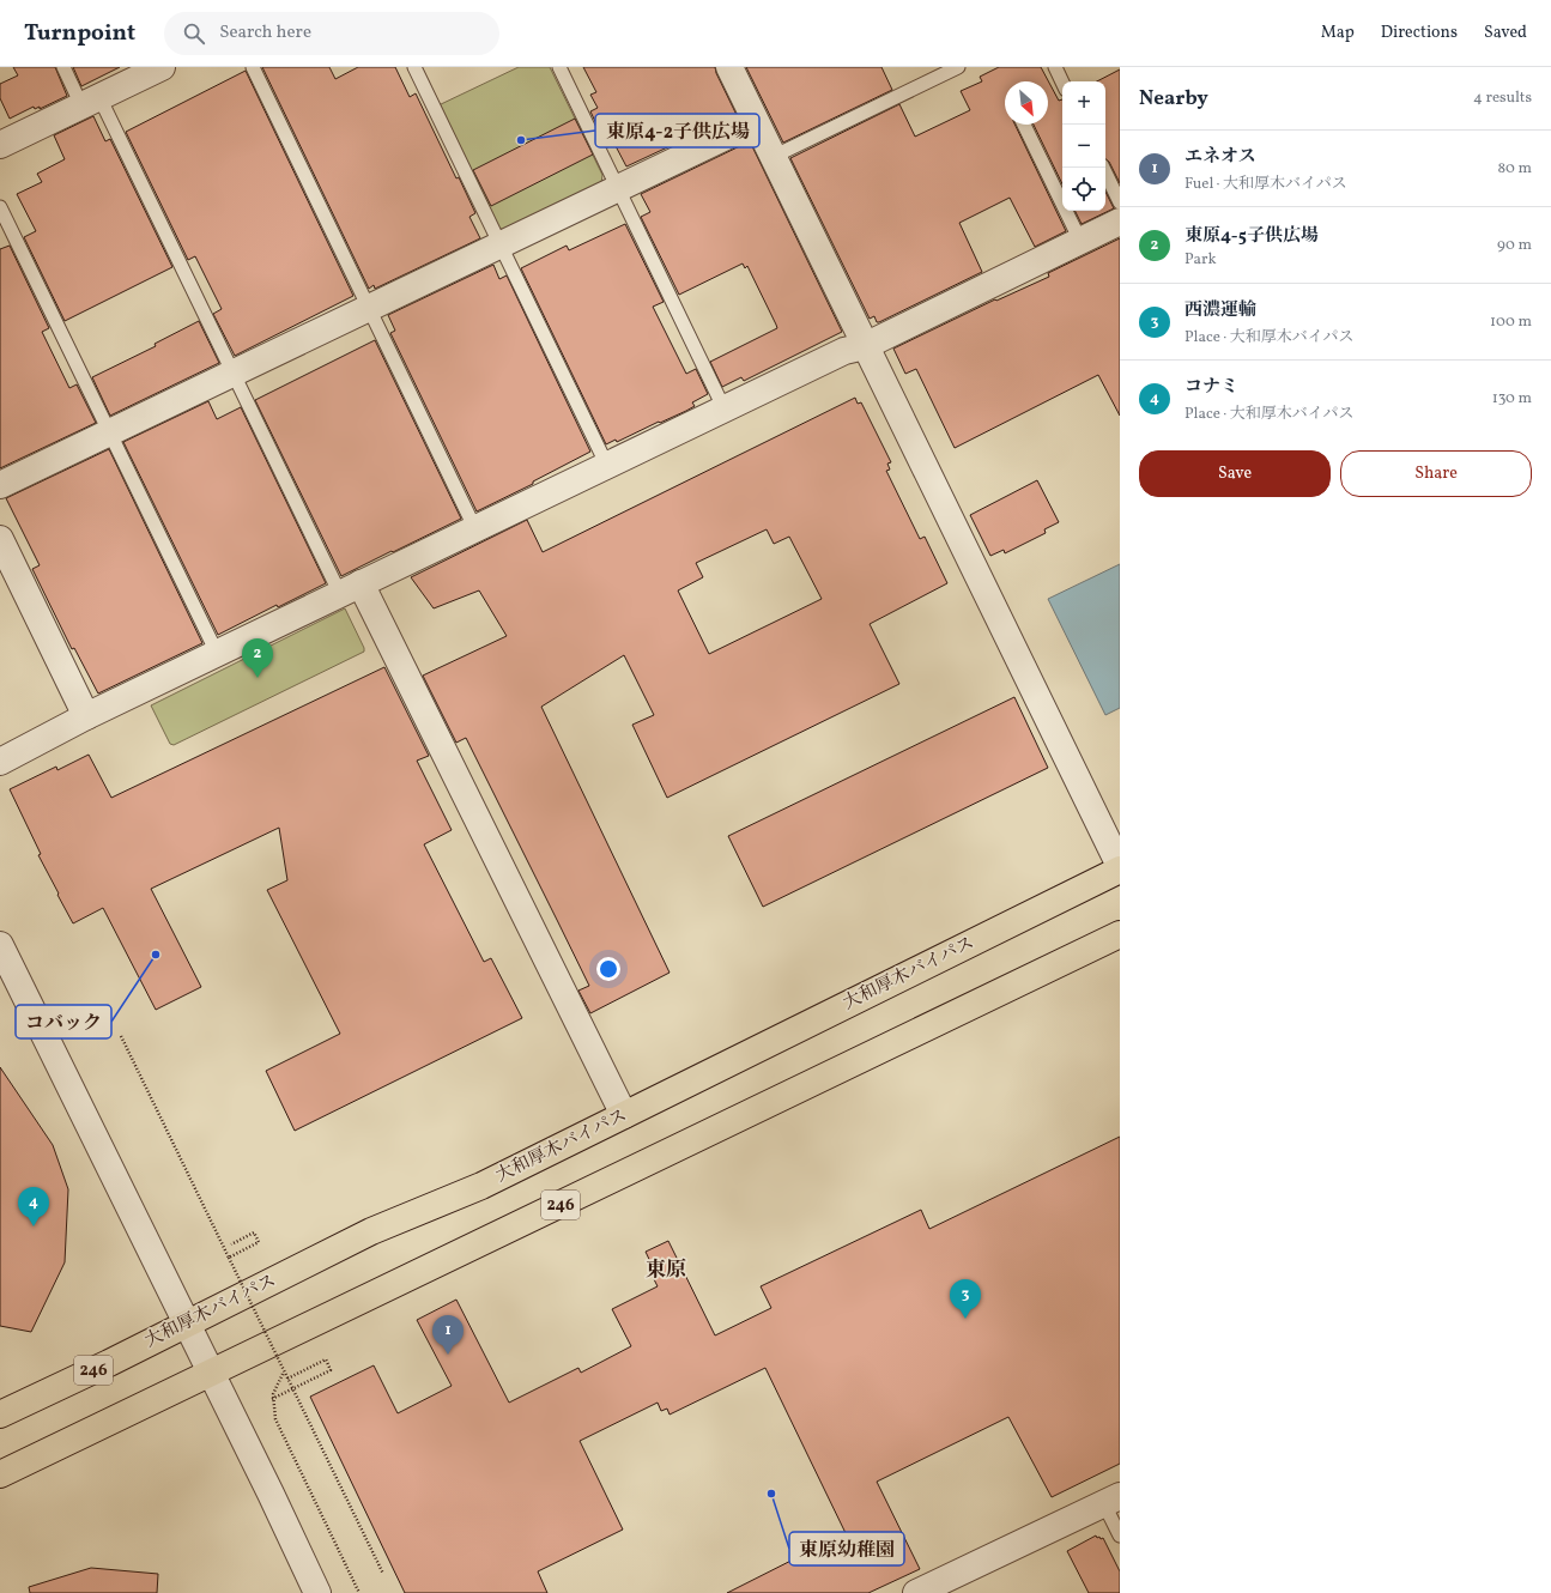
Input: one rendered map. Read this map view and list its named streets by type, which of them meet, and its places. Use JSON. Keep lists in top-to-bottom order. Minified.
{"streets":{"highway":["大和厚木バイパス","246"]},"districts":["東原"],"places":["東原4-2子供広場","コバック","東原幼稚園"],"north":"bottom right","page":{"header":"Turnpoint","search":"Search here","nav":["Map","Directions","Saved"],"heading":["Nearby","4 results"],"map_buttons":["+","−"],"list":[{"mark":"1","name":"エネオス","note":"Fuel · 大和厚木バイパス","value":"80 m"},{"mark":"2","name":"東原4-5子供広場","note":"Park","value":"90 m"},{"mark":"3","name":"西濃運輸","note":"Place · 大和厚木バイパス","value":"100 m"},{"mark":"4","name":"コナミ","note":"Place · 大和厚木バイパス","value":"130 m"}],"buttons":["Save","Share"],"pins":["2","4","3","1"]}}
